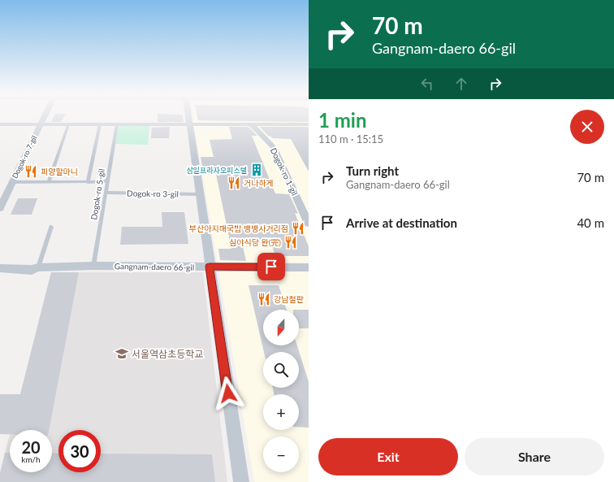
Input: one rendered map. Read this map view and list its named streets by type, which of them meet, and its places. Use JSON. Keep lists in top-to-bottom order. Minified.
{"streets":{"street":["Dogok-ro 7-gil","Dogok-ro 1-gil","Gangnam-daero 66-gil"],"lane":["Dogok-ro 3-gil","Dogok-ro 5-gil"]},"crossings":[["Dogok-ro 7-gil","Dogok-ro 5-gil"],["Dogok-ro 3-gil","Dogok-ro 5-gil"],["Dogok-ro 5-gil","Gangnam-daero 66-gil"]],"places":{"building":["삼일프라자오피스텔"],"restaurant":["피양할마니","거나하게","부산아지매국밥 뱅뱅사거리점","심야식당 완(完)","강남철판"],"school or university":["서울역삼초등학교"]},"north":"bottom","page":{"turn":["70 m","Gangnam-daero 66-gil"],"heading":["1 min","110 m · 15:15"],"list":[{"name":"Turn right","note":"Gangnam-daero 66-gil","value":"70 m"},{"name":"Arrive at destination","value":"40 m"}],"map_buttons":["+","−"],"speed":"20 km/h","limit":"30","buttons":["Exit","Share"]}}
